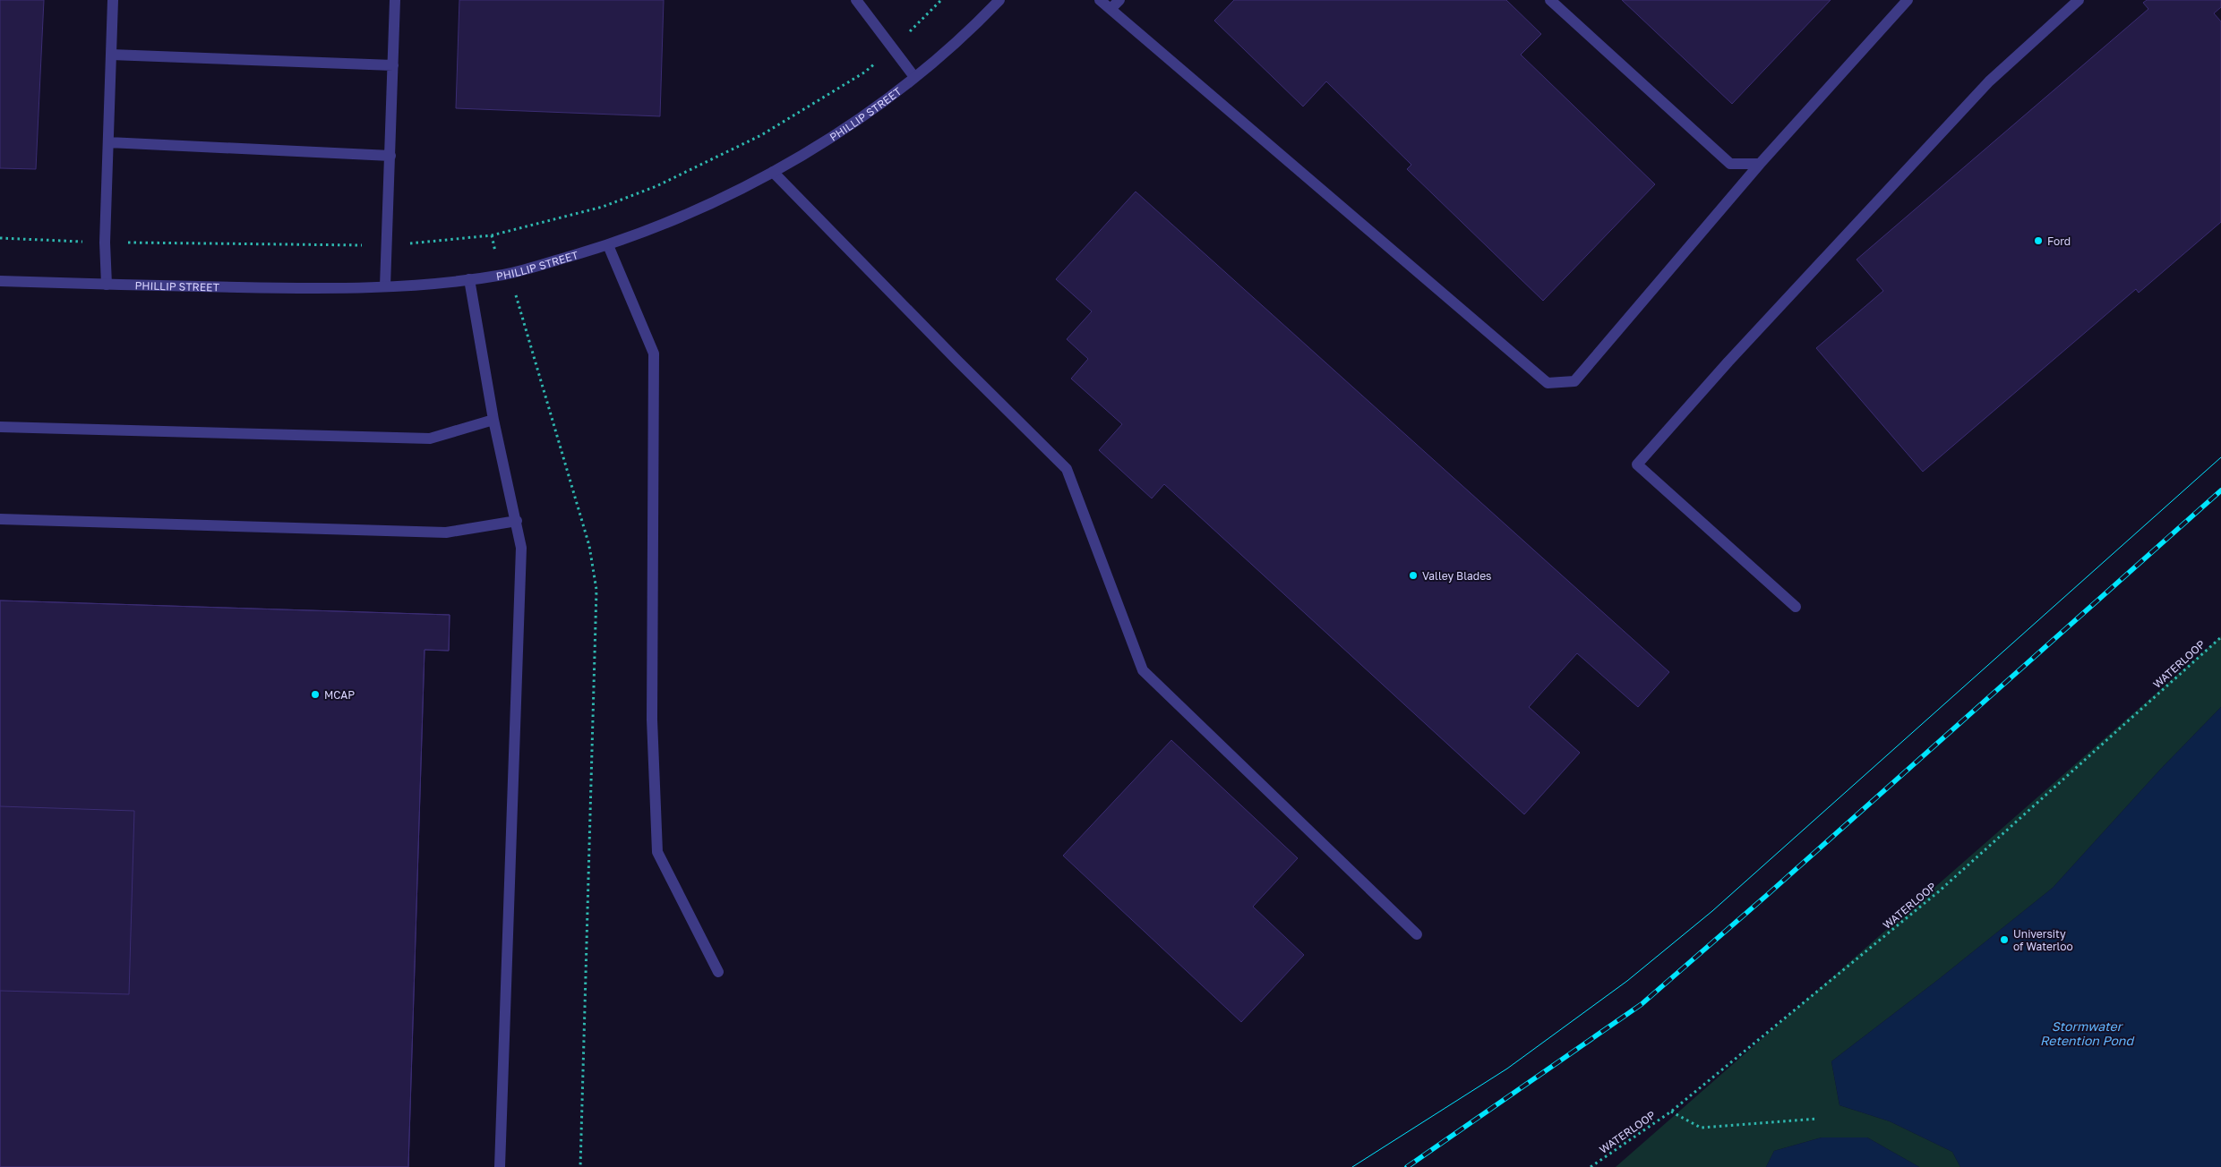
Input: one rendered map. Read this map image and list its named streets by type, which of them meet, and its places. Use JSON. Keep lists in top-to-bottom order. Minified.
{"streets":{"street":["PHILLIP STREET"],"path":["WATERLOOP"]},"water":["Stormwater Retention Pond"],"places":["Ford","Valley Blades","MCAP","University of Waterloo"]}
